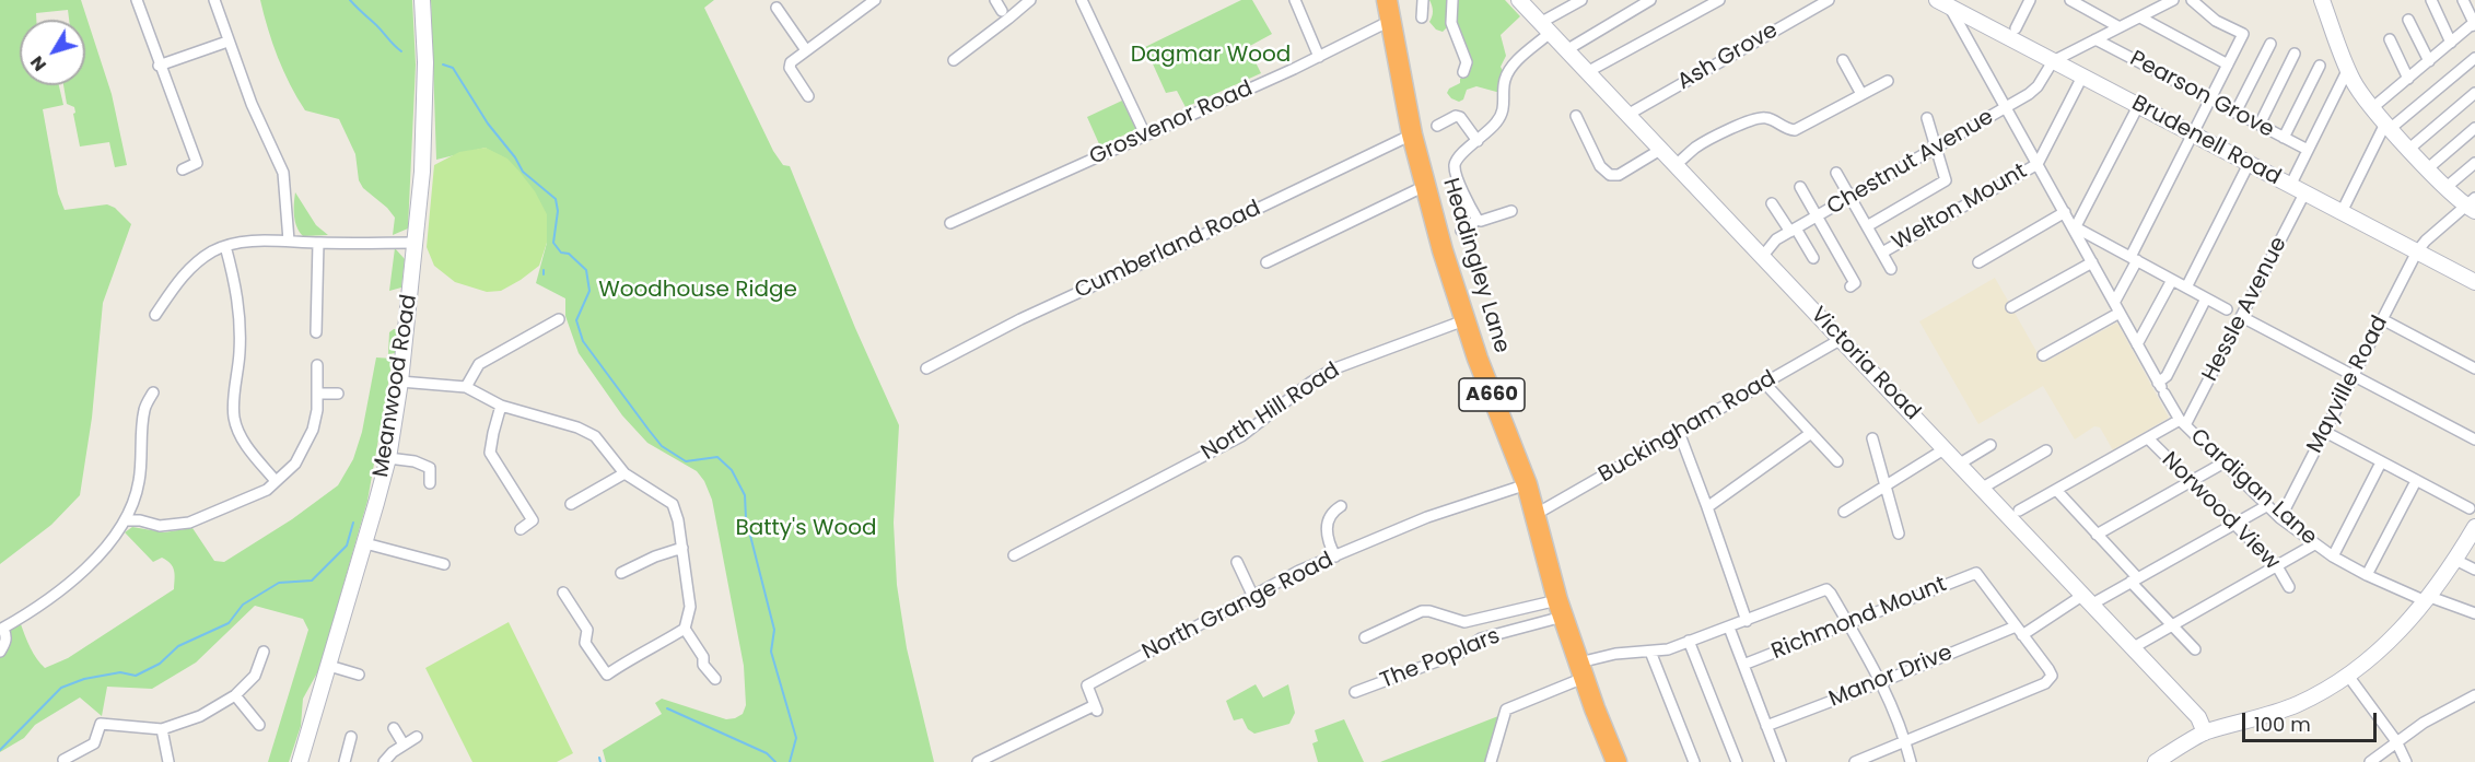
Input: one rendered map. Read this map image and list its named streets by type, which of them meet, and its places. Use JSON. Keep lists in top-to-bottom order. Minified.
{"streets":{"highway":["Headingley Lane","A660"],"street":["Ash Grove","Pearson Grove","Grosvenor Road","Brudenell Road","Chestnut Avenue","Welton Mount","Cumberland Road","Hessle Avenue","Victoria Road","Mayville Road","Meanwood Road","North Hill Road","Buckingham Road","Cardigan Lane","Norwood View","North Grange Road","Richmond Mount","The Poplars","Manor Drive"]},"crossings":[["Ash Grove","Victoria Road"],["Grosvenor Road","Headingley Lane"],["Brudenell Road","Chestnut Avenue"],["Brudenell Road","Hessle Avenue"],["Brudenell Road","Mayville Road"],["Brudenell Road","Cardigan Lane"],["Chestnut Avenue","Victoria Road"],["Chestnut Avenue","Cardigan Lane"],["Welton Mount","Cardigan Lane"],["Cumberland Road","Headingley Lane"],["Headingley Lane","North Hill Road"],["Headingley Lane","Buckingham Road"],["Headingley Lane","North Grange Road"],["Headingley Lane","The Poplars"],["Hessle Avenue","Cardigan Lane"],["Victoria Road","Buckingham Road"],["Mayville Road","Cardigan Lane"],["Richmond Mount","Manor Drive"]],"parks":["Dagmar Wood","Woodhouse Ridge","Batty's Wood"],"scale_bar":"100 m","north":"bottom left"}
